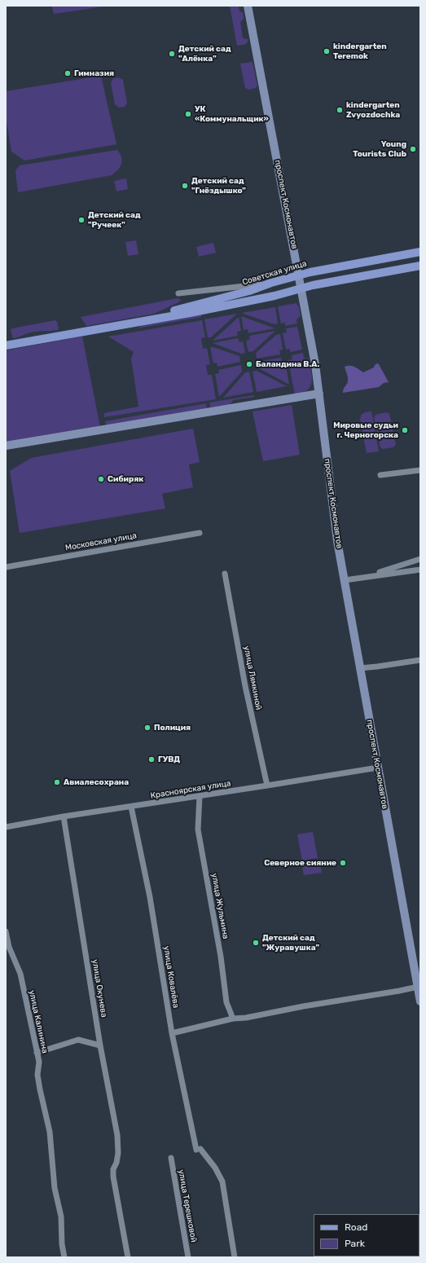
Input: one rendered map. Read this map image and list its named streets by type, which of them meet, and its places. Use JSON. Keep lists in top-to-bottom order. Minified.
{"streets":{"main road":["проспект Космонавтов","Советская улица"],"street":["Московская улица","улица Лямкиной","Красноярская улица","улица Жульмина","улица Ковалёва","улица Окунева","улица Калинина","улица Терешковой"]},"crossings":[["проспект Космонавтов","Советская улица"],["проспект Космонавтов","Красноярская улица"],["улица Лямкиной","Красноярская улица"],["Красноярская улица","улица Жульмина"],["Красноярская улица","улица Ковалёва"],["Красноярская улица","улица Окунева"]],"places":["kindergarten Teremok","Детский сад \"Алёнка\"","Гимназия","kindergarten Zvyozdochka","УК «Коммунальщик»","Young Tourists Club","Детский сад \"Гнёздышко\"","Детский сад \"Ручеек\"","Баландина В.А.","Мировые судьи г. Черногорска","Сибиряк","Полиция","ГУВД","Авиалесохрана","Северное сияние","Детский сад \"Журавушка\""],"legend":["Road","Park"]}
